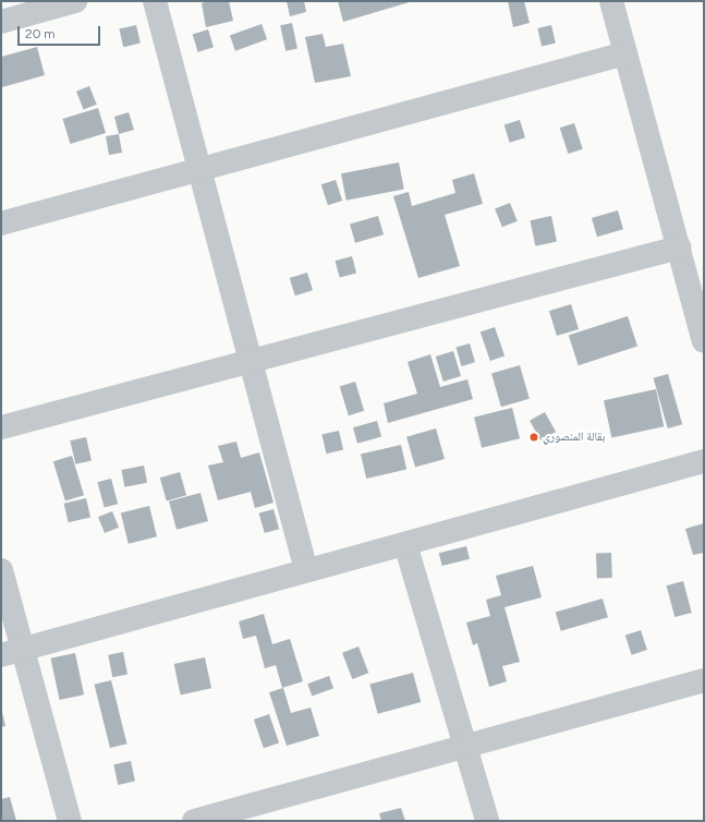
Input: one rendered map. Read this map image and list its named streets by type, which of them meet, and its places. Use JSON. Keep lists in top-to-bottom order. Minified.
{"places":["بقالة المنصوري"],"scale_bar":"20 m"}
